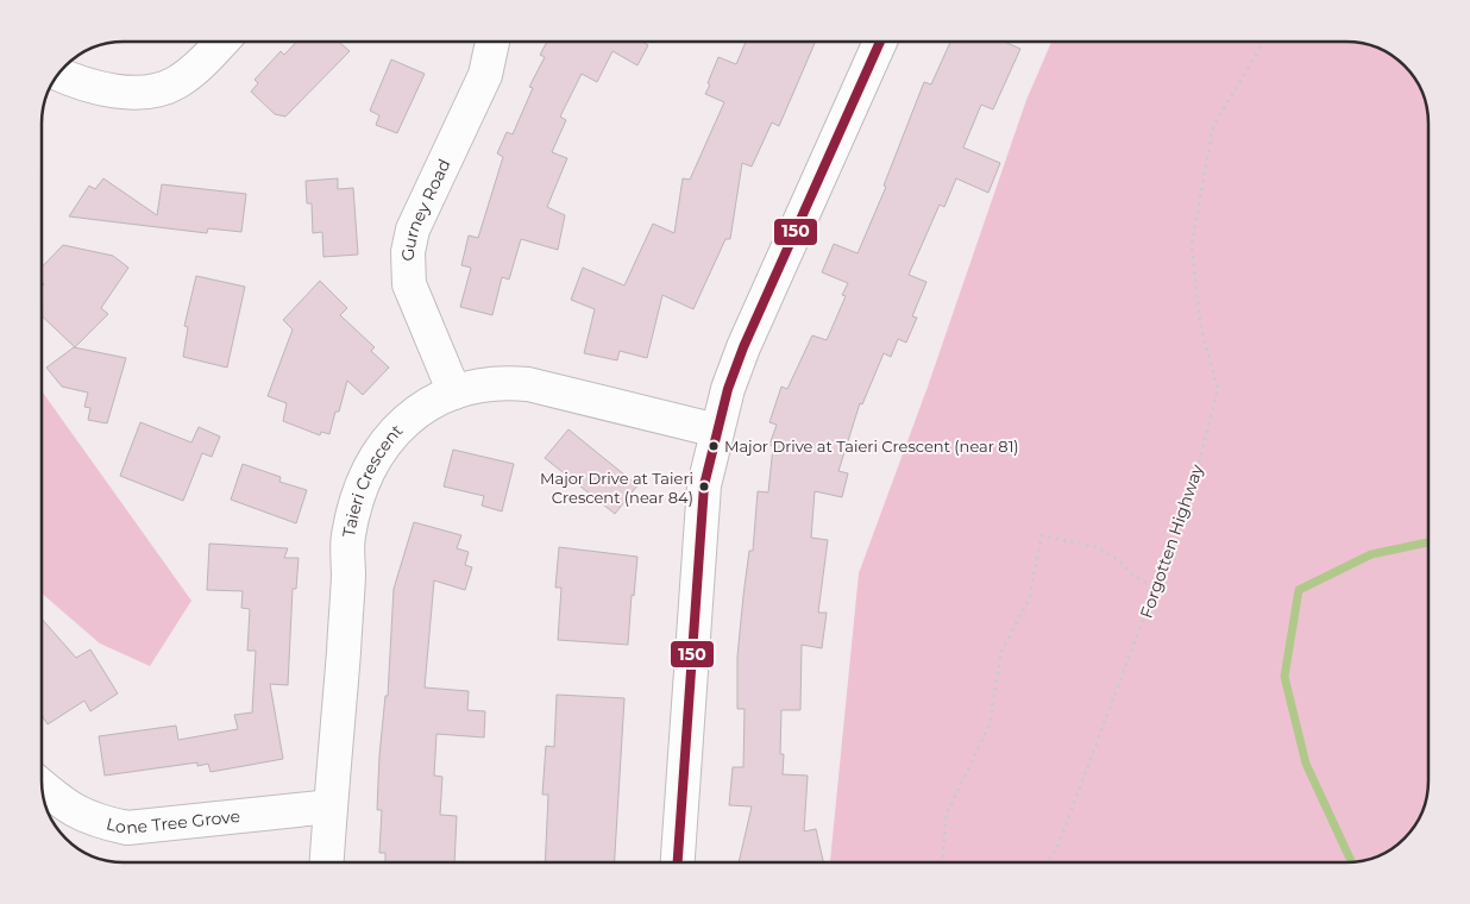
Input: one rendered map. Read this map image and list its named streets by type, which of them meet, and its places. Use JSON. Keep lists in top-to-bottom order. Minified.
{"streets":{"street":["Gurney Road","Taieri Crescent","Lone Tree Grove"],"path":["Forgotten Highway"]},"crossings":[["Gurney Road","Taieri Crescent"],["Taieri Crescent","Lone Tree Grove"]],"places":["Major Drive at Taieri Crescent (near 81)","Major Drive at Taieri Crescent (near 84)"],"lines":["transit line 150"]}
